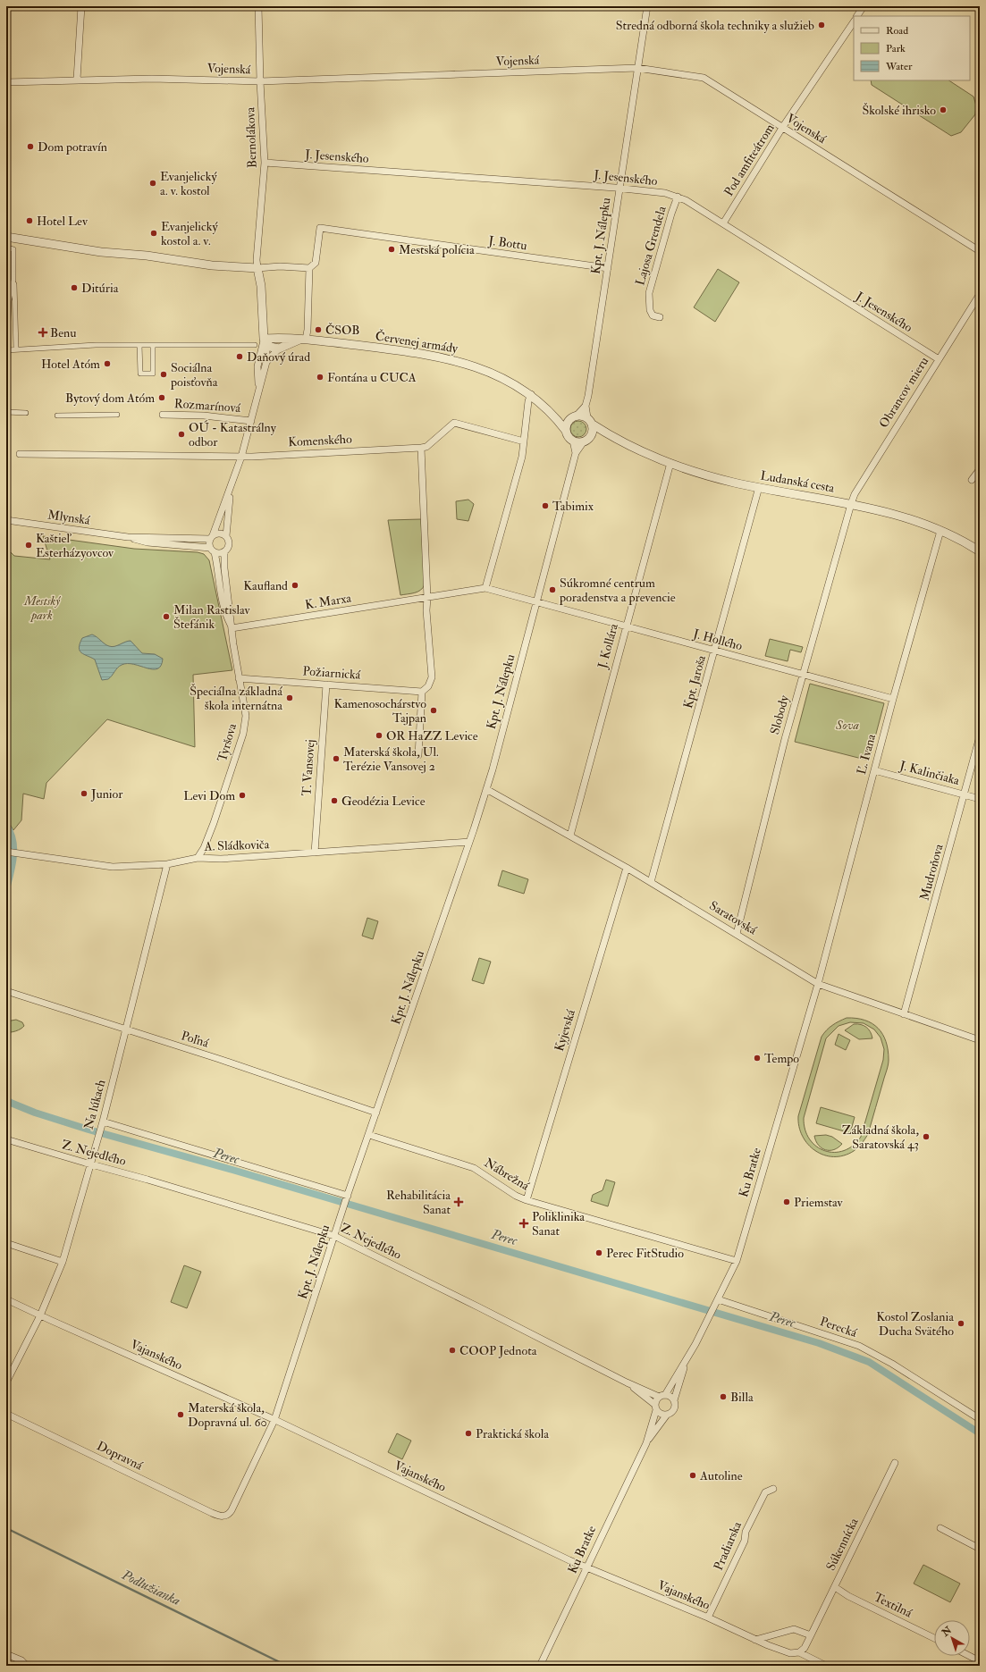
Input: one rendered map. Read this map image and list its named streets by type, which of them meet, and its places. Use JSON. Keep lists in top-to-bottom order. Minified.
{"streets":{"street":["Vojenská","Bernolákova","J. Jesenského","Pod amfiteátrom","Kpt. J. Nálepku","J. Bottu","Lajosa Grendela","Červenej armády","Obrancov mieru","Rozmarínová","Komenského","Ludanská cesta","Mlynská","K. Marxa","J. Hollého","J. Kollára","Požiarnická","Kpt. Jaroša","Slobody","Tyršova","Ľ. Ivana","T. Vansovej","J. Kalinčiaka","A. Sládkoviča","Mudroňova","Saratovská","Kyjevská","Poľná","Na lúkach","Z. Nejedlého","Ku Bratke","Nábrežná","Perecká","Vajanského","Dopravná","Súkennícka","Pradiarska","Textilná"]},"crossings":[["Vojenská","Bernolákova"],["Vojenská","Pod amfiteátrom"],["Vojenská","Kpt. J. Nálepku"],["Bernolákova","J. Jesenského"],["J. Jesenského","Pod amfiteátrom"],["J. Jesenského","Kpt. J. Nálepku"],["J. Jesenského","Lajosa Grendela"],["J. Jesenského","Obrancov mieru"],["Kpt. J. Nálepku","J. Bottu"],["Kpt. J. Nálepku","Červenej armády"],["Kpt. J. Nálepku","Ludanská cesta"],["Kpt. J. Nálepku","K. Marxa"],["Kpt. J. Nálepku","J. Hollého"],["Kpt. J. Nálepku","A. Sládkoviča"],["Kpt. J. Nálepku","Saratovská"],["Kpt. J. Nálepku","Poľná"],["Kpt. J. Nálepku","Z. Nejedlého"],["Kpt. J. Nálepku","Nábrežná"],["Kpt. J. Nálepku","Vajanského"],["Kpt. J. Nálepku","Dopravná"],["Červenej armády","Ludanská cesta"],["Obrancov mieru","Ludanská cesta"],["Obrancov mieru","Slobody"],["Ludanská cesta","J. Kollára"],["Ludanská cesta","Kpt. Jaroša"],["Ludanská cesta","Slobody"],["Ludanská cesta","Ľ. Ivana"],["Mlynská","Tyršova"],["K. Marxa","J. Hollého"],["K. Marxa","Tyršova"],["J. Hollého","J. Kollára"],["J. Hollého","Kpt. Jaroša"],["J. Hollého","Slobody"],["J. Hollého","Ľ. Ivana"],["J. Kollára","Saratovská"],["Požiarnická","Tyršova"],["Požiarnická","T. Vansovej"],["Kpt. Jaroša","Saratovská"],["Slobody","Saratovská"],["Tyršova","A. Sládkoviča"],["Ľ. Ivana","J. Kalinčiaka"],["Ľ. Ivana","Saratovská"],["Ľ. Ivana","Ku Bratke"],["T. Vansovej","A. Sládkoviča"],["J. Kalinčiaka","Mudroňova"],["A. Sládkoviča","Na lúkach"],["Mudroňova","Saratovská"],["Saratovská","Kyjevská"],["Saratovská","Ku Bratke"],["Kyjevská","Nábrežná"],["Poľná","Na lúkach"],["Na lúkach","Z. Nejedlého"],["Na lúkach","Vajanského"],["Z. Nejedlého","Ku Bratke"],["Ku Bratke","Nábrežná"],["Ku Bratke","Perecká"],["Ku Bratke","Vajanského"],["Vajanského","Súkennícka"],["Vajanského","Pradiarska"],["Súkennícka","Textilná"]],"water":["Perec","Podlužianka"],"parks":["Mestský park","Sova"],"places":{"other":["Stredná odborná škola techniky a služieb","Školské ihrisko","Dom potravín","Evanjelický a. v. kostol","Hotel Lev","Evanjelický kostol a. v.","Mestská polícia","Ditúria","ČSOB","Daňový úrad","Hotel Atóm","Sociálna poisťovňa","Fontána u CUCA","Bytový dom Atóm","OÚ - Katastrálny odbor","Tabimix","Kaštieľ Esterházyovcov","Kaufland","Súkromné centrum poradenstva a prevencie","Milan Rastislav Štefánik","Špeciálna základná škola internátna","Kamenosochárstvo Tajpan","OR HaZZ Levice","Materská škola, Ul. Terézie Vansovej 2","Junior","Levi Dom","Geodézia Levice","Tempo","Základná škola, Saratovská 43","Priemstav","Perec FitStudio","Kostol Zoslania Ducha Svätého","COOP Jednota","Billa","Materská škola, Dopravná ul. 60","Praktická škola","Autoline"],"health":["Benu","Rehabilitácia Sanat","Poliklinika Sanat"]},"legend":["Road","Park","Water"],"north":"top left"}
